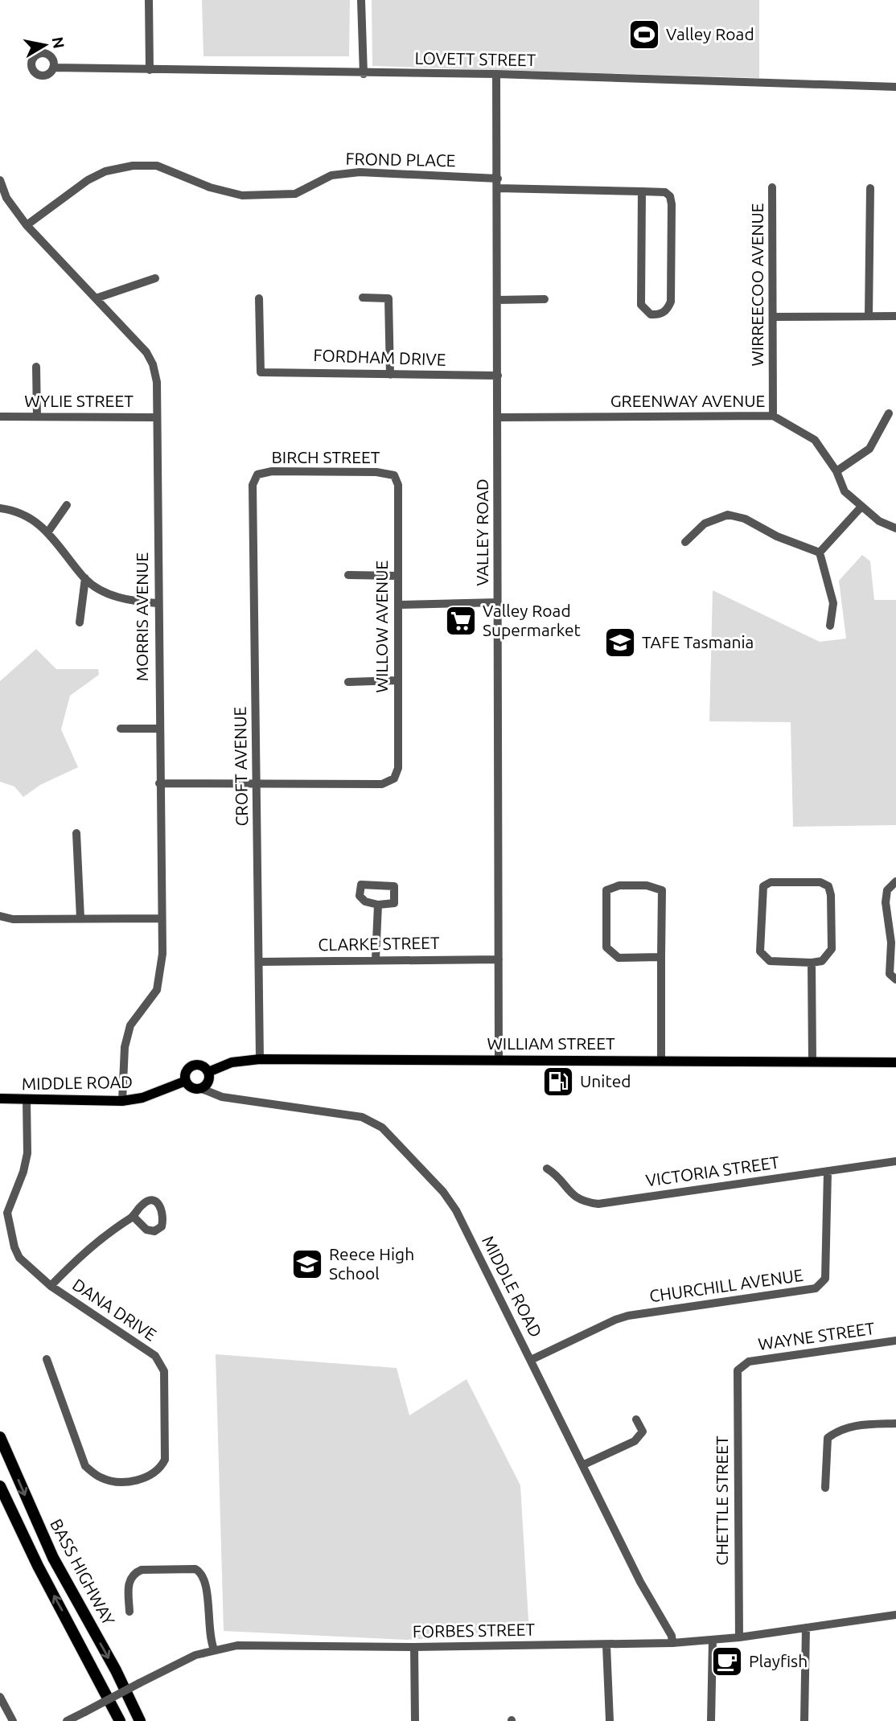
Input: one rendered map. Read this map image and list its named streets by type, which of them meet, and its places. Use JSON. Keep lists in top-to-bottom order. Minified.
{"streets":{"highway":["BASS HIGHWAY"],"main road":["WILLIAM STREET","MIDDLE ROAD"],"street":["LOVETT STREET","FROND PLACE","WIRREECOO AVENUE","FORDHAM DRIVE","WYLIE STREET","GREENWAY AVENUE","BIRCH STREET","VALLEY ROAD","MORRIS AVENUE","WILLOW AVENUE","CROFT AVENUE","CLARKE STREET","VICTORIA STREET","CHURCHILL AVENUE","DANA DRIVE","WAYNE STREET","CHETTLE STREET","FORBES STREET"]},"crossings":[["LOVETT STREET","VALLEY ROAD"],["FROND PLACE","VALLEY ROAD"],["FROND PLACE","MORRIS AVENUE"],["WIRREECOO AVENUE","GREENWAY AVENUE"],["FORDHAM DRIVE","VALLEY ROAD"],["WYLIE STREET","MORRIS AVENUE"],["GREENWAY AVENUE","VALLEY ROAD"],["BIRCH STREET","WILLOW AVENUE"],["BIRCH STREET","CROFT AVENUE"],["VALLEY ROAD","CLARKE STREET"],["VALLEY ROAD","WILLIAM STREET"],["MORRIS AVENUE","MIDDLE ROAD"],["WILLOW AVENUE","CROFT AVENUE"],["CROFT AVENUE","CLARKE STREET"],["CROFT AVENUE","WILLIAM STREET"],["WILLIAM STREET","MIDDLE ROAD"],["MIDDLE ROAD","CHURCHILL AVENUE"],["MIDDLE ROAD","DANA DRIVE"],["MIDDLE ROAD","FORBES STREET"],["VICTORIA STREET","CHURCHILL AVENUE"],["WAYNE STREET","CHETTLE STREET"],["CHETTLE STREET","FORBES STREET"]],"places":{"sports":["Valley Road"],"supermarket":["Valley Road Supermarket"],"school or university":["TAFE Tasmania","Reece High School"],"fuel station":["United"],"cafe":["Playfish"]},"north":"right"}
